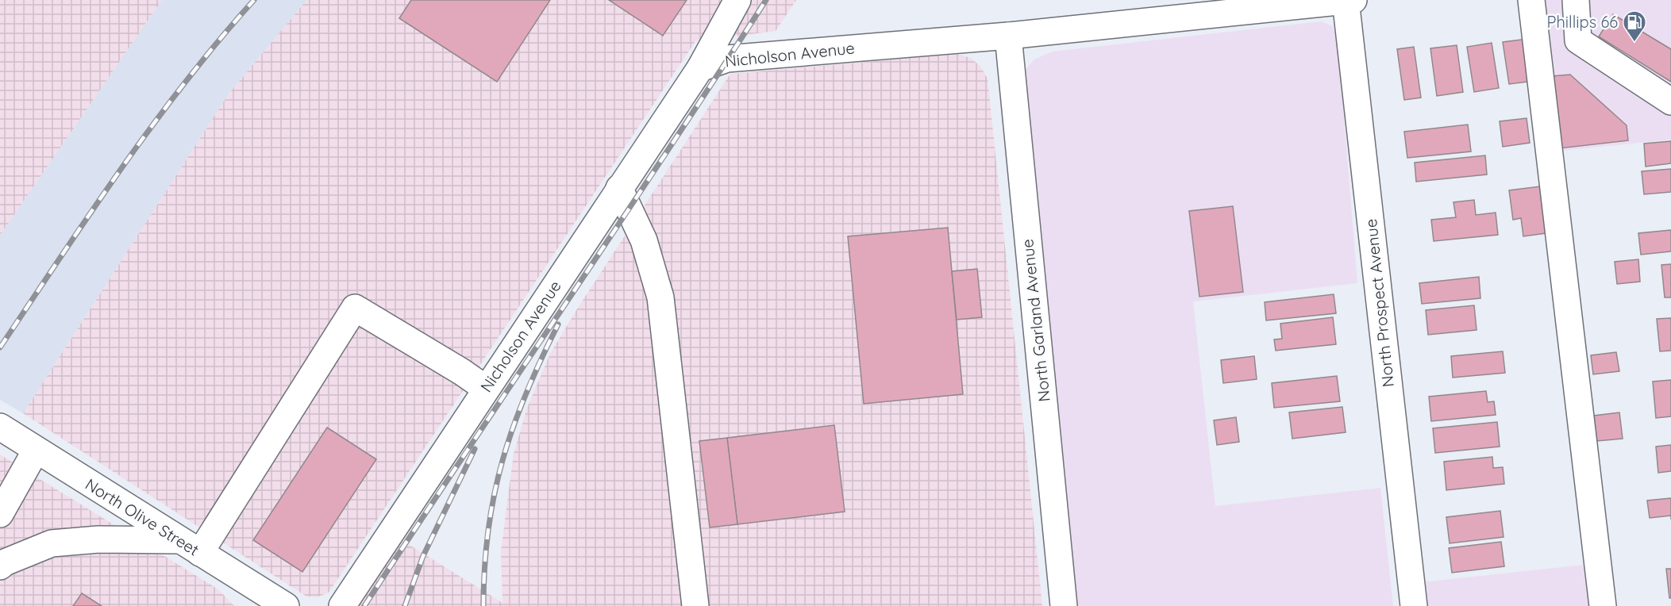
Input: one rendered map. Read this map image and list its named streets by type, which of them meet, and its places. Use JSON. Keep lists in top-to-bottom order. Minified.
{"streets":{"street":["Nicholson Avenue","North Prospect Avenue","North Garland Avenue","North Olive Street"]},"crossings":[["Nicholson Avenue","North Prospect Avenue"],["Nicholson Avenue","North Garland Avenue"]],"places":{"fuel station":["Phillips 66"]}}
